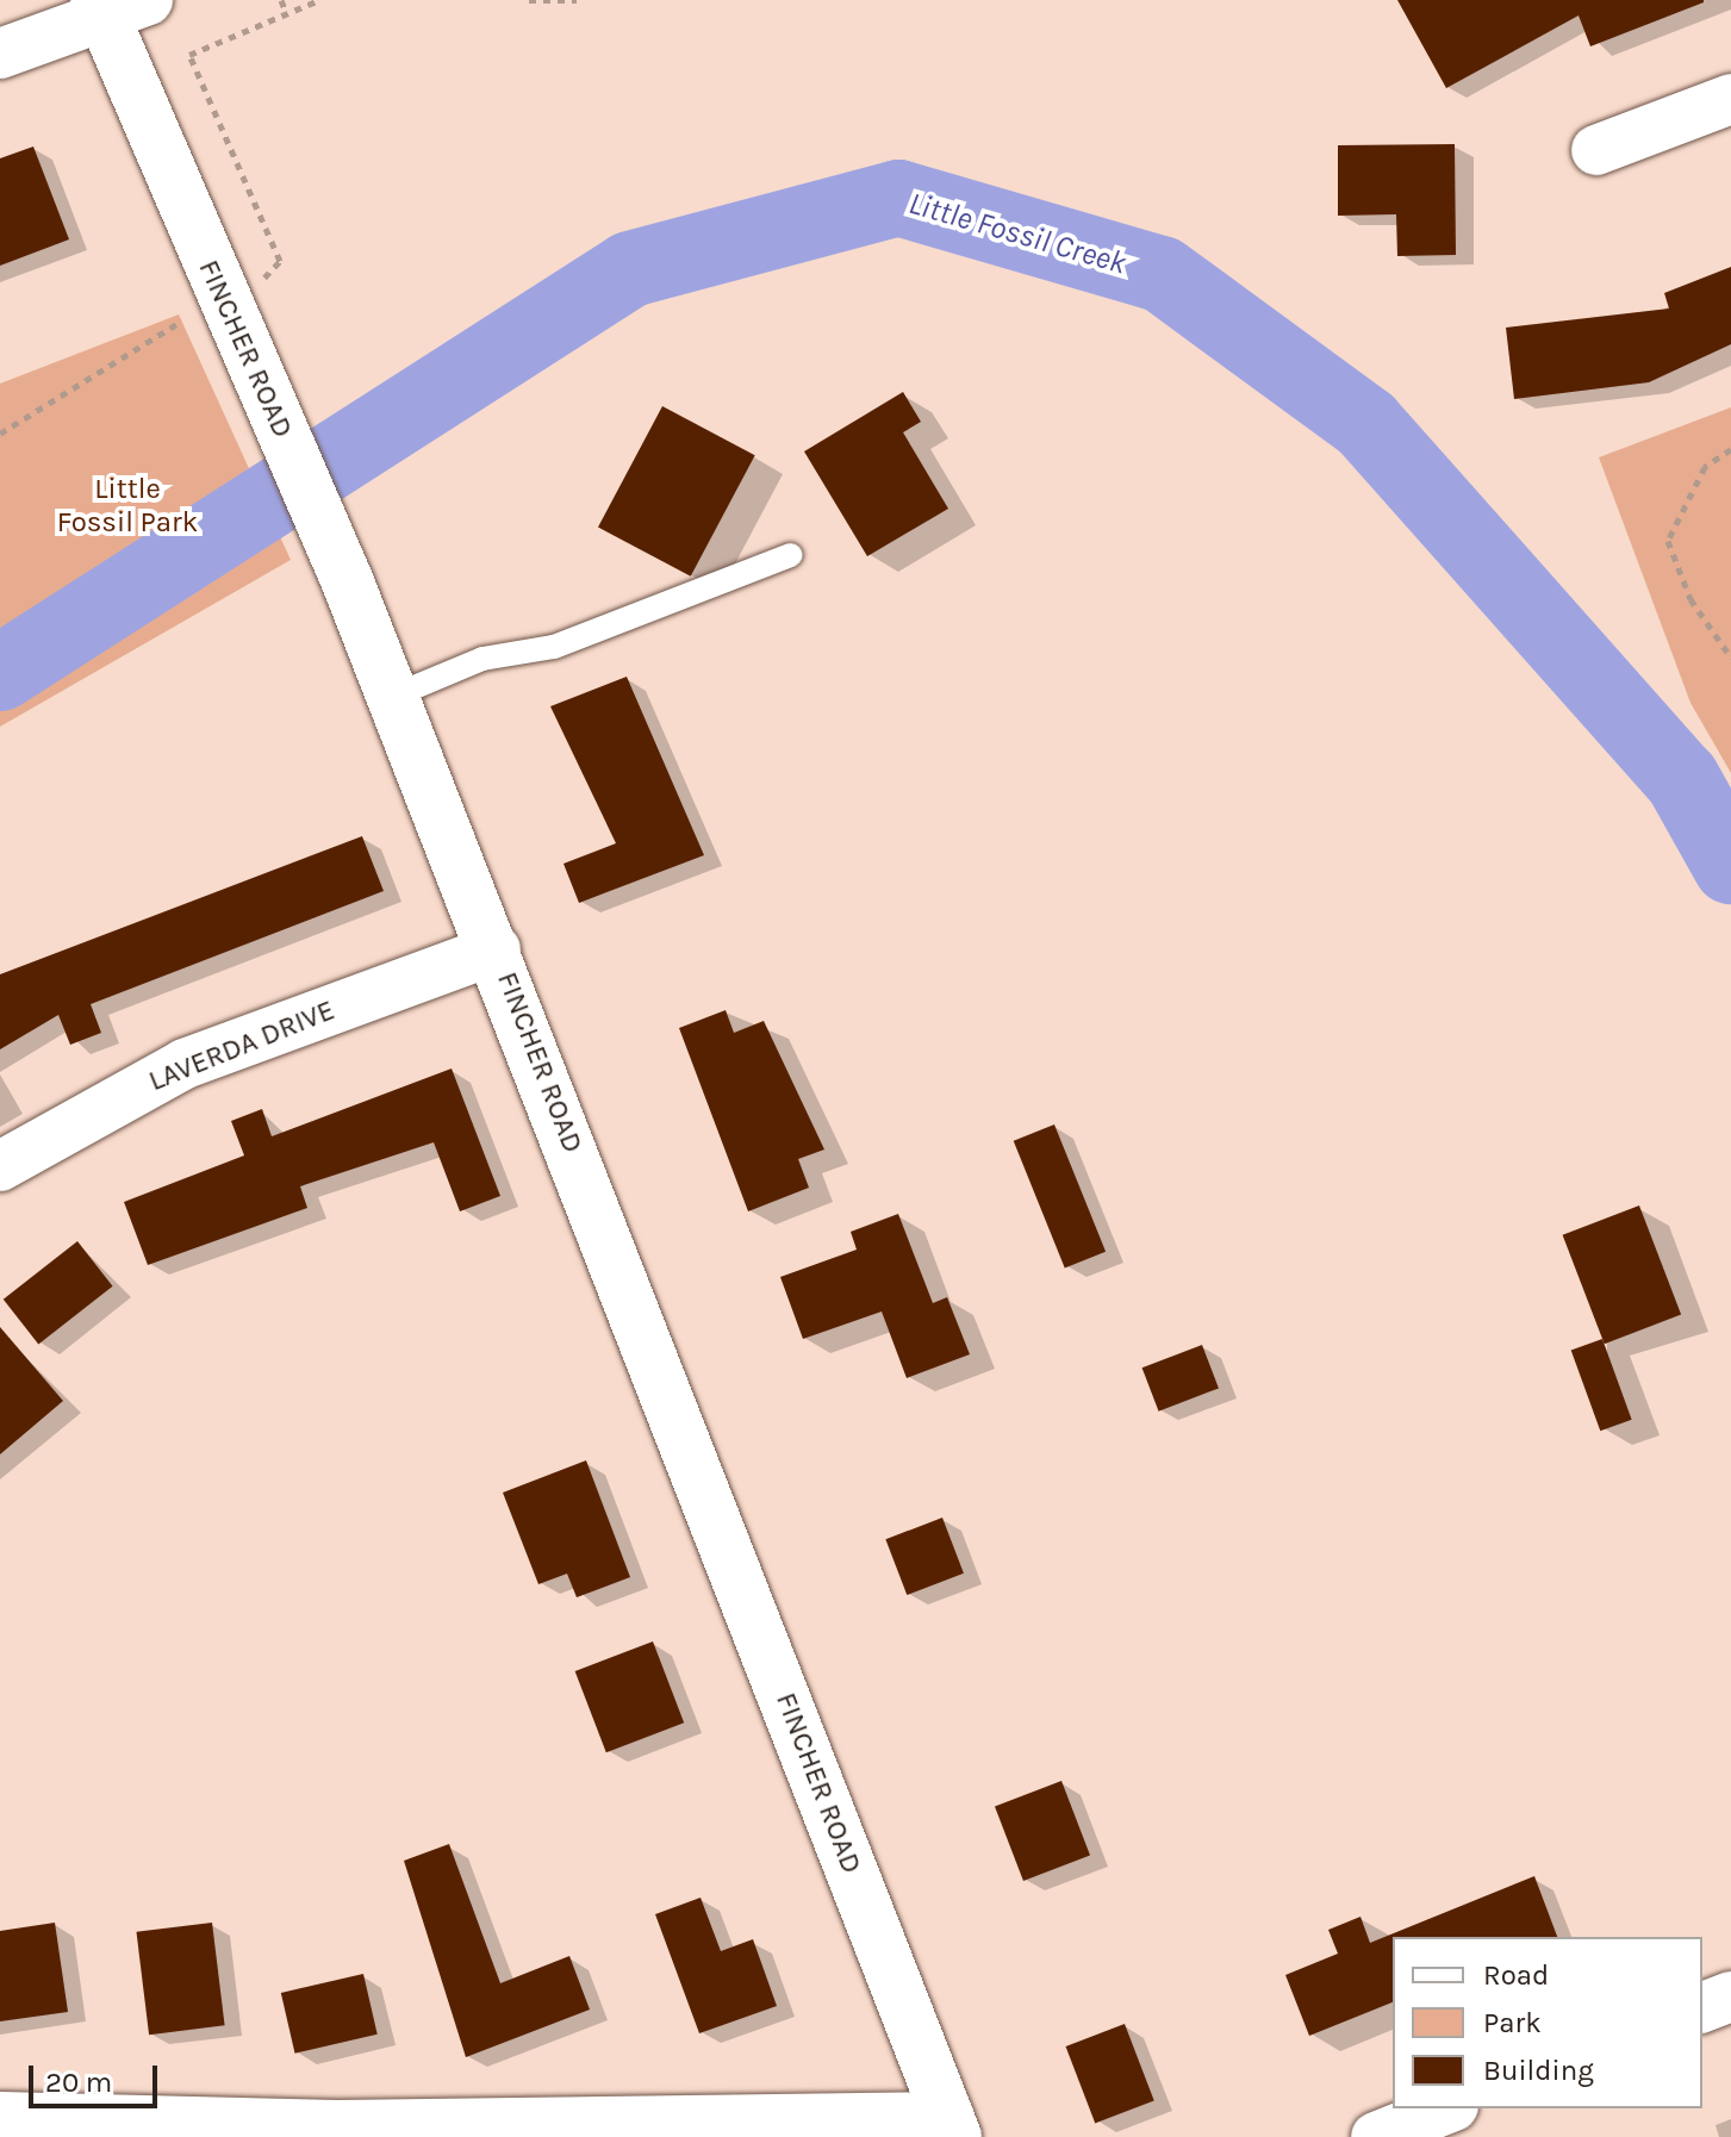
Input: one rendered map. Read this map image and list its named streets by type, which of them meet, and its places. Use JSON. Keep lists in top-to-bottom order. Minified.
{"streets":{"street":["FINCHER ROAD","LAVERDA DRIVE"]},"crossings":[["FINCHER ROAD","LAVERDA DRIVE"]],"water":["Little Fossil Creek"],"parks":["Little Fossil Park"],"legend":["Road","Park","Building"],"scale_bar":"20 m"}
